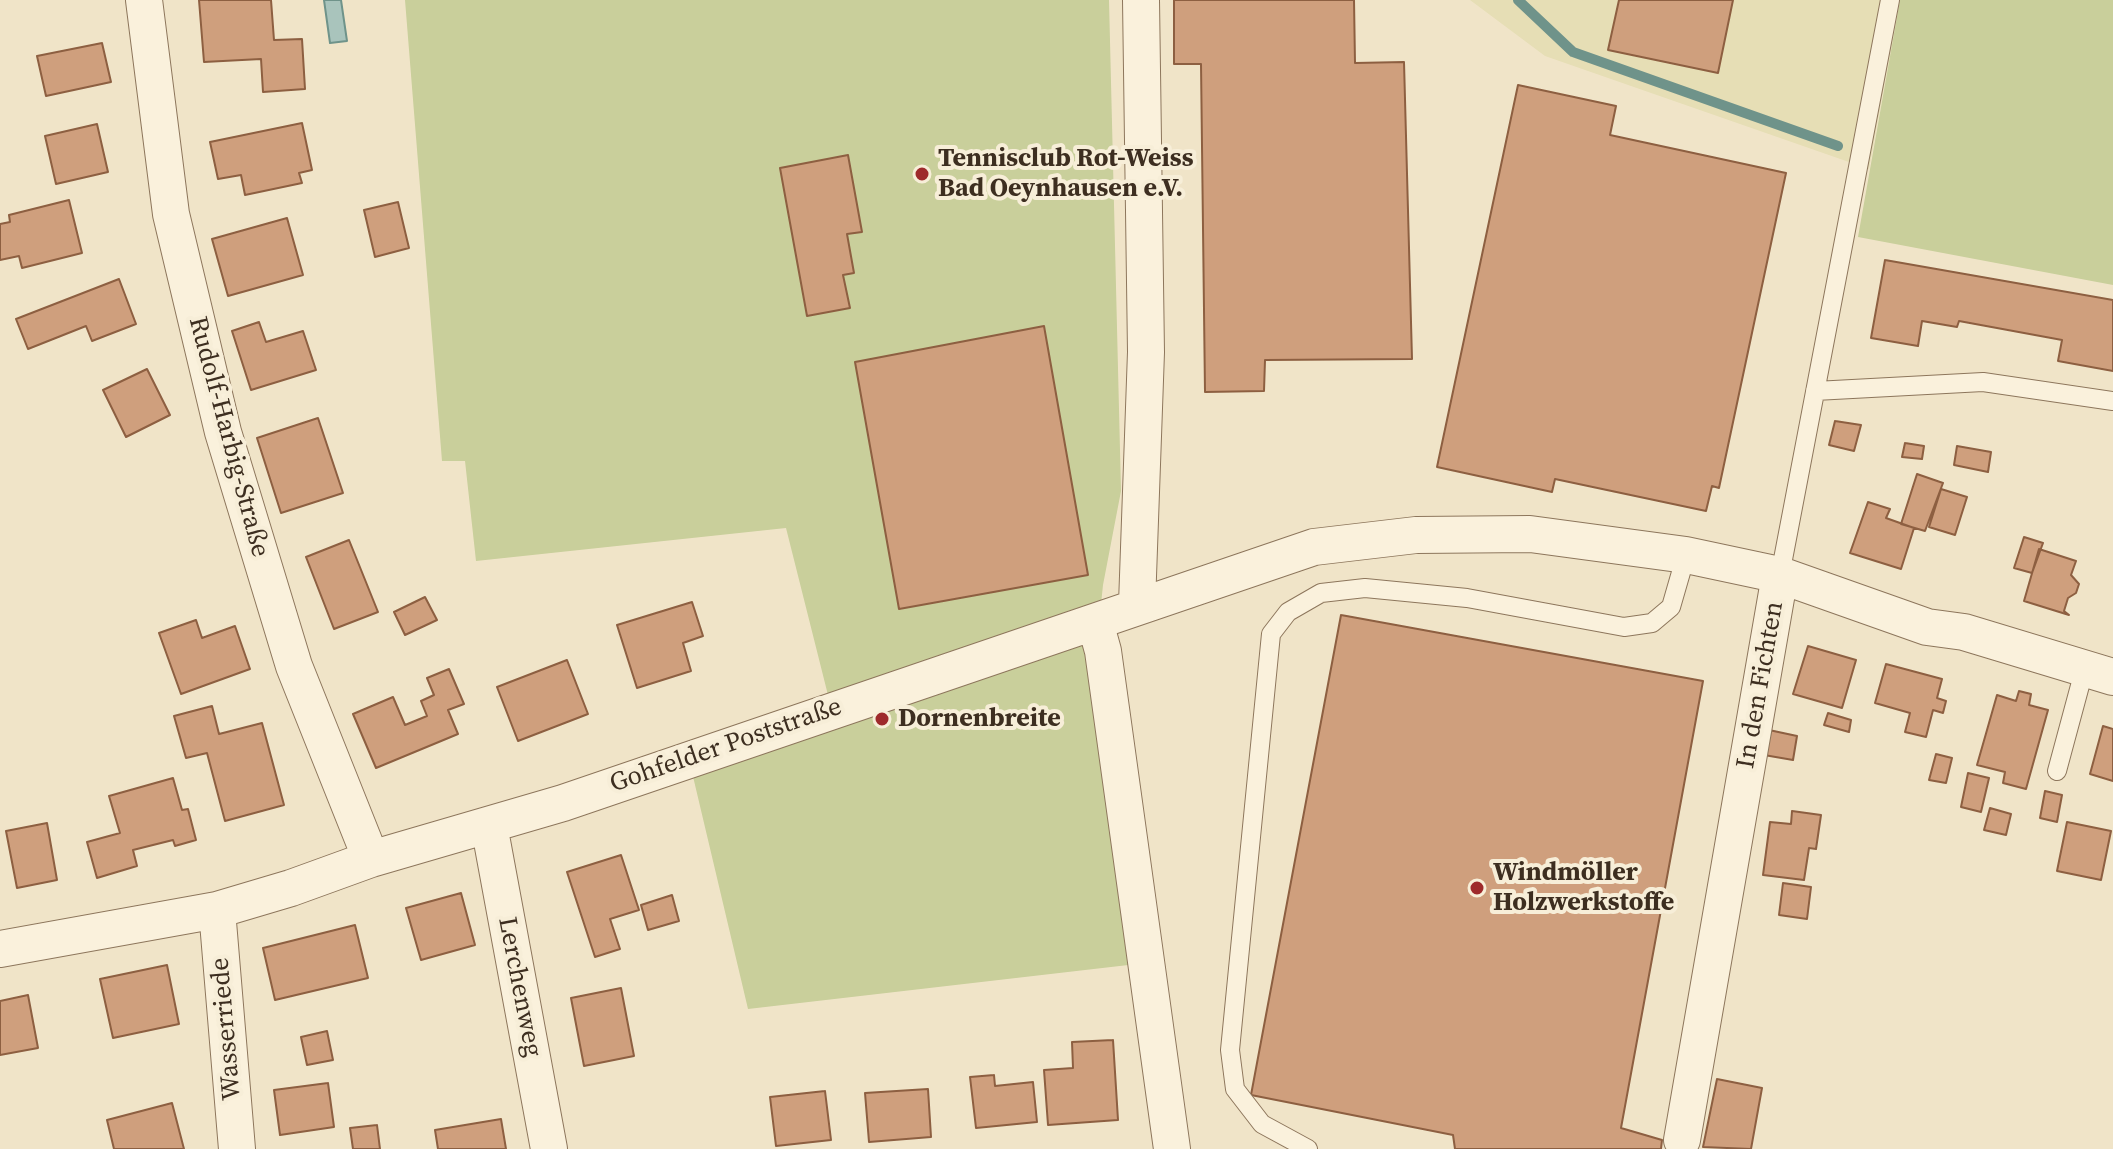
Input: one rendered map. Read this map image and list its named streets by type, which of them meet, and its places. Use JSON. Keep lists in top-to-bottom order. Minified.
{"streets":{"street":["Rudolf-Harbig-Straße","In den Fichten","Gohfelder Poststraße","Lerchenweg","Wasserriede"]},"crossings":[["Rudolf-Harbig-Straße","Gohfelder Poststraße"],["In den Fichten","Gohfelder Poststraße"],["Gohfelder Poststraße","Lerchenweg"],["Gohfelder Poststraße","Wasserriede"]],"places":["Tennisclub Rot-Weiss Bad Oeynhausen e.V.","Dornenbreite","Windmöller Holzwerkstoffe"]}
